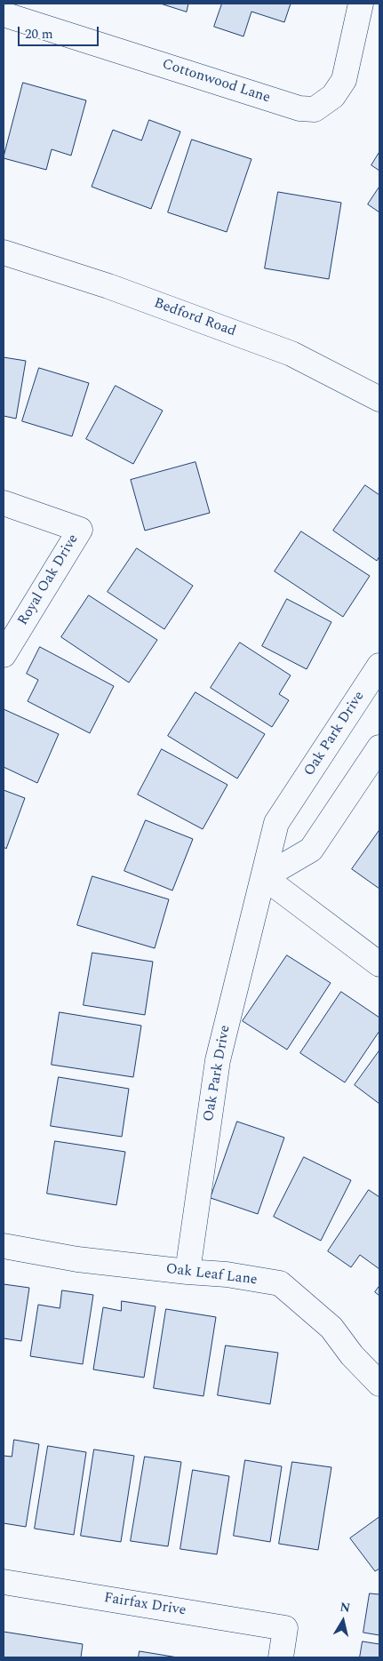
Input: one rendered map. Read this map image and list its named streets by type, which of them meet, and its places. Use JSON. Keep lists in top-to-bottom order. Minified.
{"streets":{"street":["Cottonwood Lane","Bedford Road","Royal Oak Drive","Oak Park Drive","Oak Leaf Lane","Fairfax Drive"]},"crossings":[["Oak Park Drive","Oak Leaf Lane"]],"scale_bar":"20 m","north":"top"}
